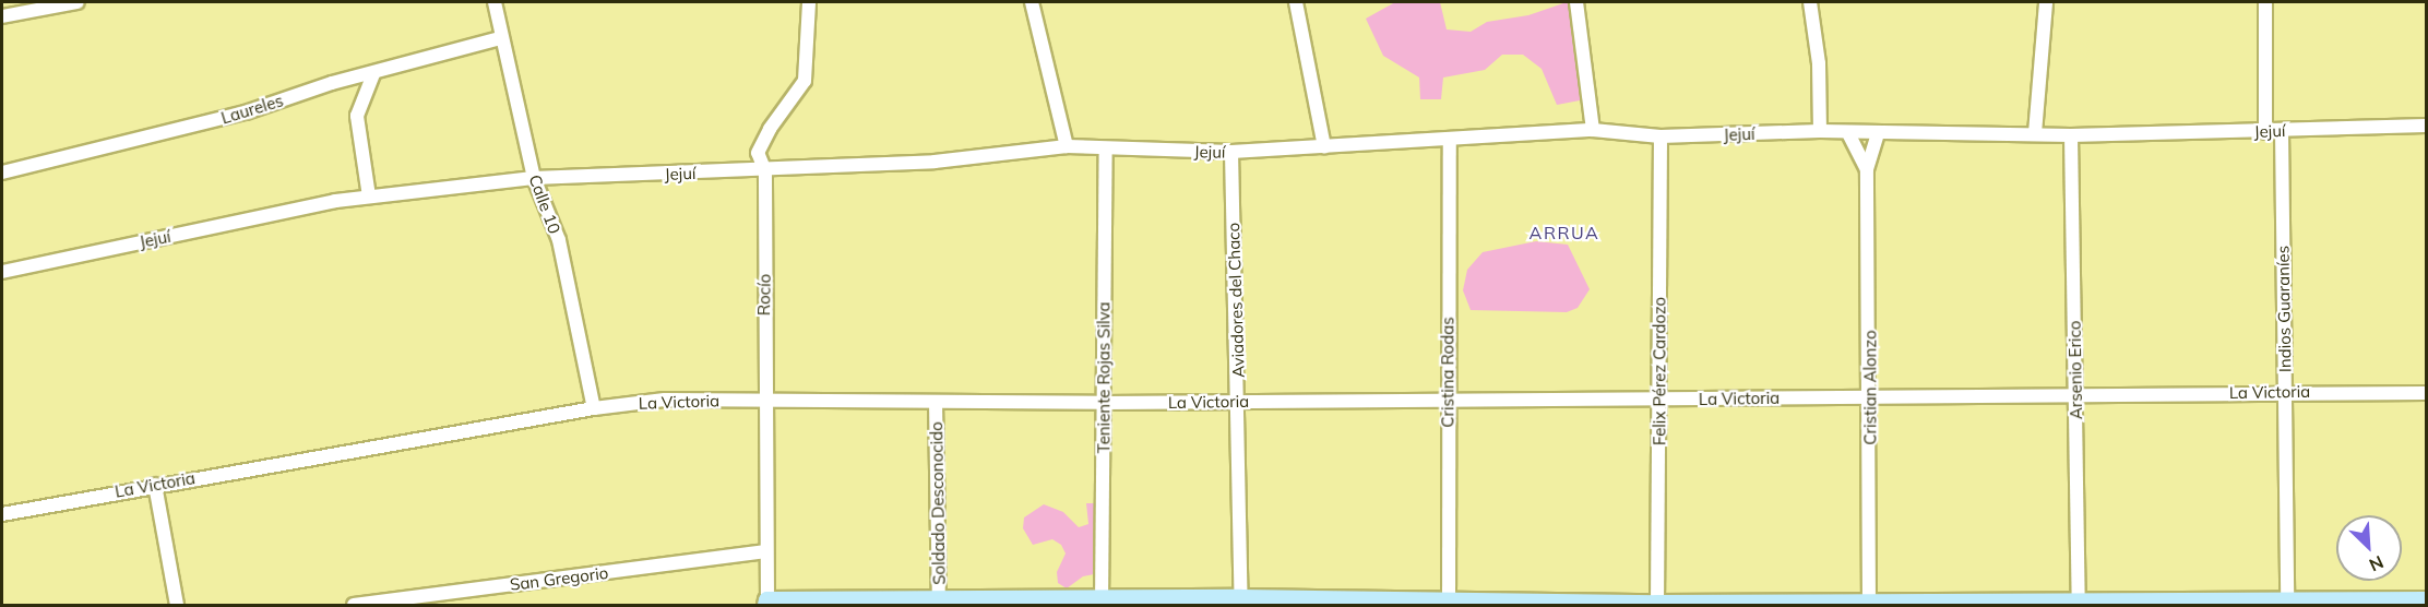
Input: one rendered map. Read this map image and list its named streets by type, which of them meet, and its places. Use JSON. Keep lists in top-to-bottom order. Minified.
{"streets":{"street":["Laureles","Jejuí","Calle 10","Rocío","Aviadores del Chaco","Indios Guaraníes","Arsenio Erico","Felix Pérez Cardozo","Cristina Rodas","Teniente Rojas Silva","Cristian Alonzo","La Victoria","Soldado Desconocido","San Gregorio"]},"crossings":[["Laureles","Calle 10"],["Jejuí","Calle 10"],["Jejuí","Rocío"],["Jejuí","Aviadores del Chaco"],["Jejuí","Indios Guaraníes"],["Jejuí","Arsenio Erico"],["Jejuí","Felix Pérez Cardozo"],["Jejuí","Cristina Rodas"],["Jejuí","Teniente Rojas Silva"],["Jejuí","Cristian Alonzo"],["Calle 10","La Victoria"],["Rocío","La Victoria"],["Rocío","San Gregorio"],["Aviadores del Chaco","La Victoria"],["Indios Guaraníes","La Victoria"],["Arsenio Erico","La Victoria"],["Felix Pérez Cardozo","La Victoria"],["Cristina Rodas","La Victoria"],["Teniente Rojas Silva","La Victoria"],["Cristian Alonzo","La Victoria"],["La Victoria","Soldado Desconocido"]],"districts":["ARRUA"],"north":"bottom right"}
